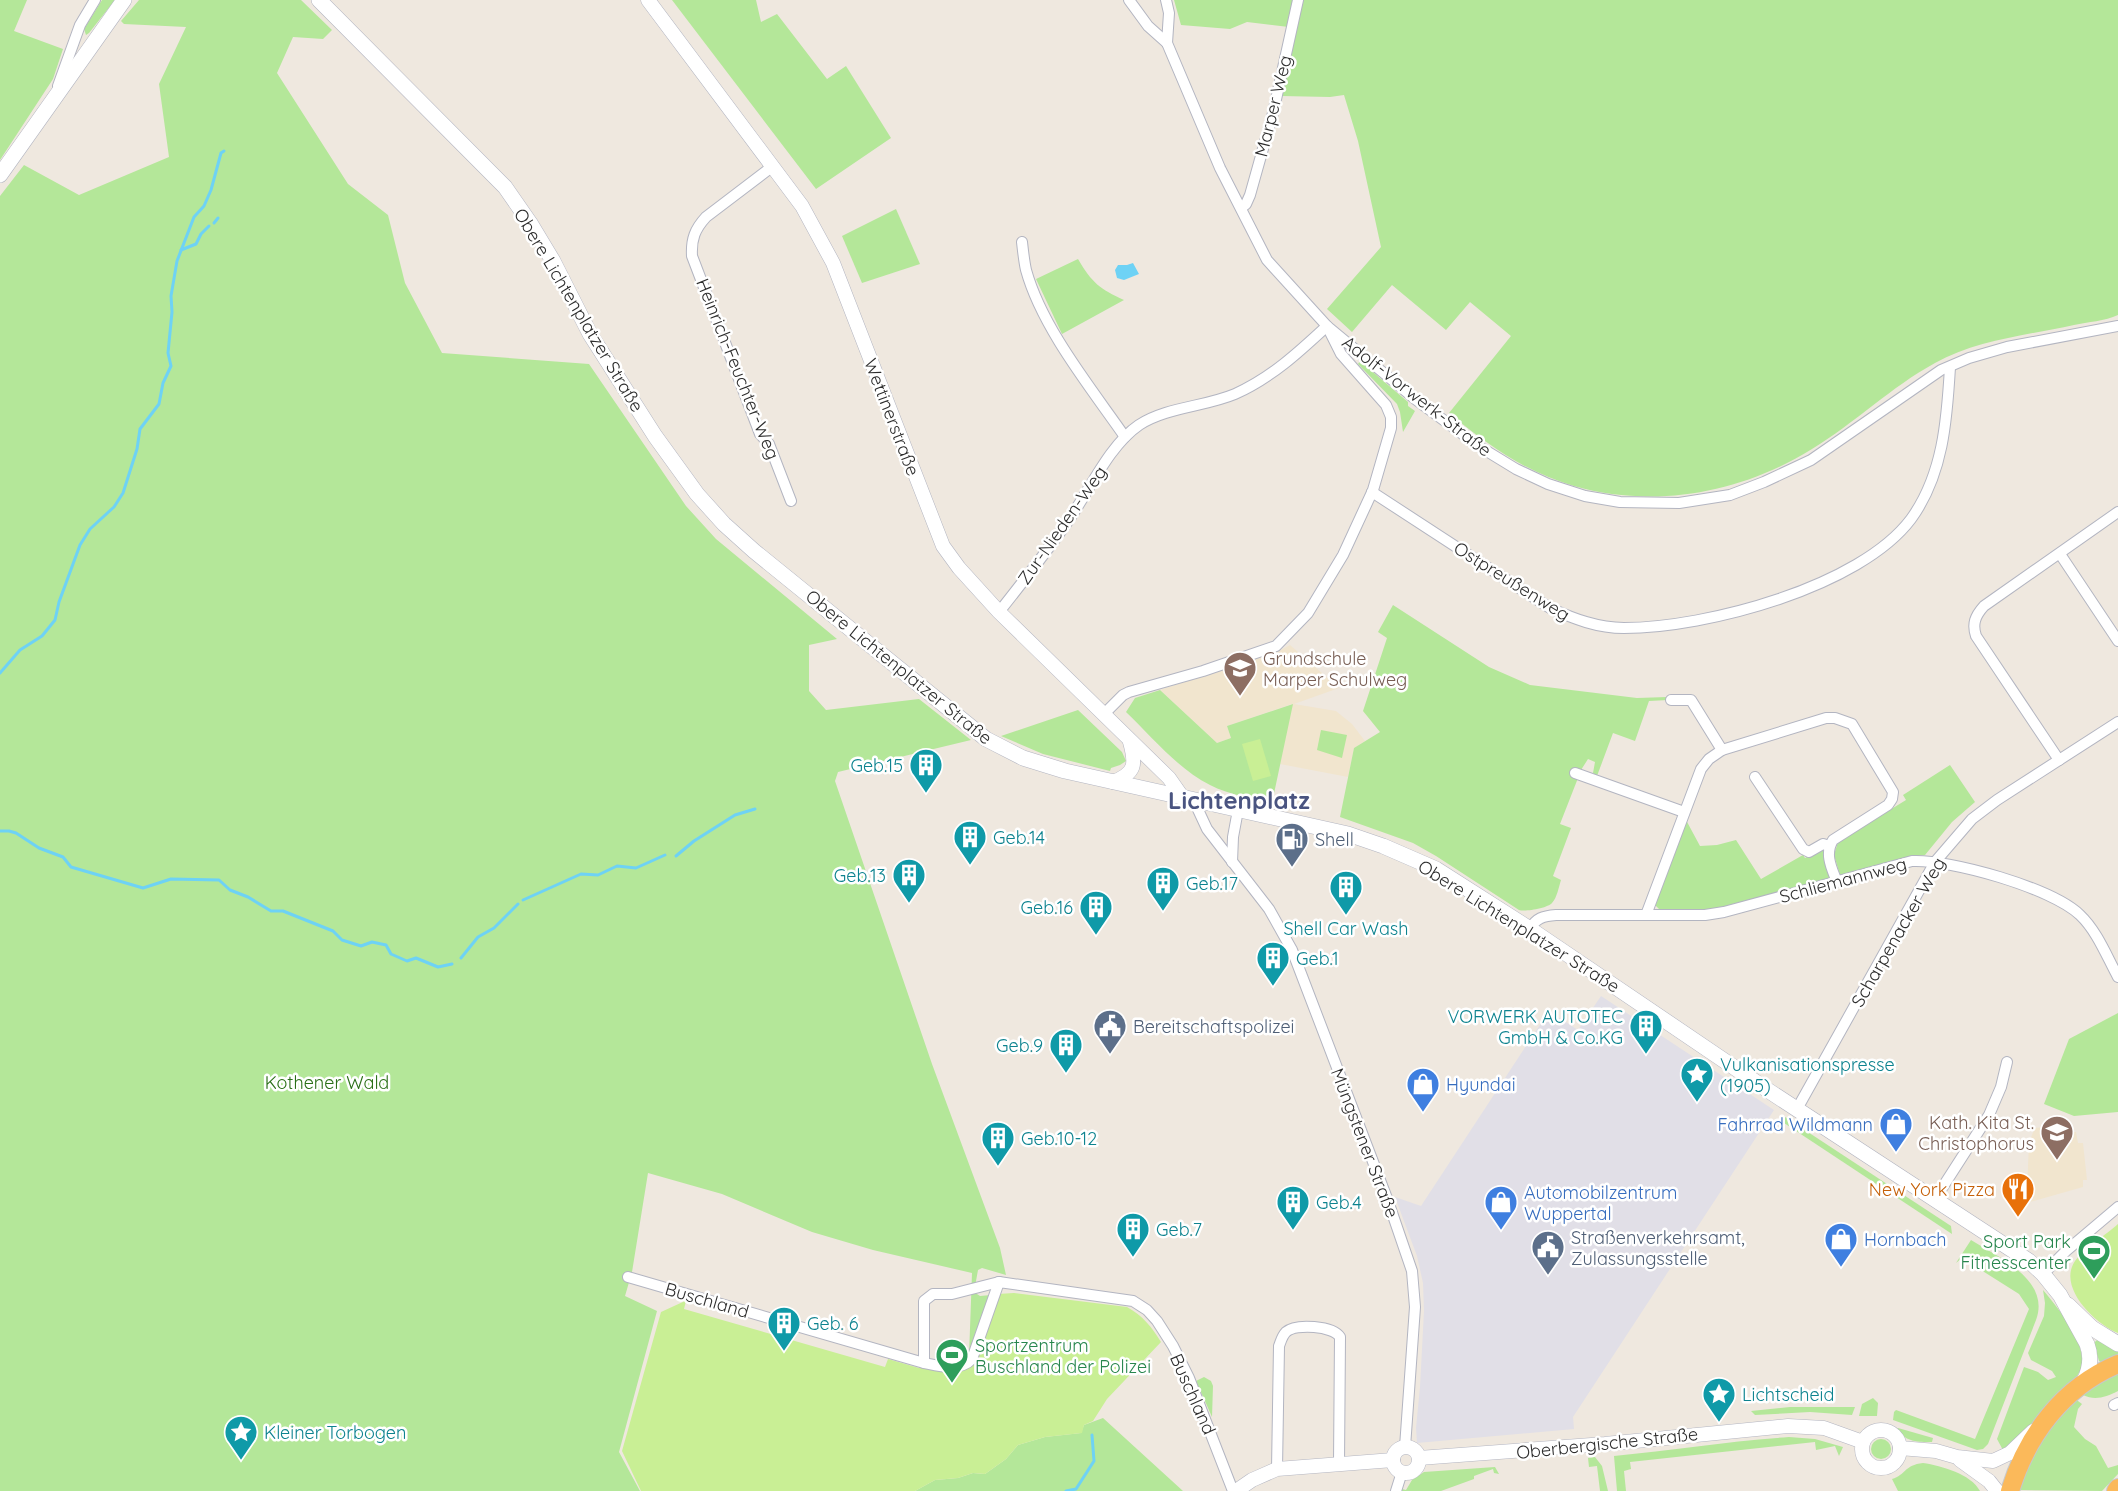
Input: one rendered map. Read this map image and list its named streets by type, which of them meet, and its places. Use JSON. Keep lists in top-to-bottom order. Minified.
{"streets":{"main road":["Obere Lichtenplatzer Straße"],"street":["Marper Weg","Heinrich-Feuchter-Weg","Adolf-Vorwerk-Straße","Wettinerstraße","Zur-Nieden-Weg","Ostpreußenweg","Schliemannweg","Scharpenacker Weg","Müngstener Straße","Buschland","Oberbergische Straße"]},"crossings":[["Marper Weg","Adolf-Vorwerk-Straße"],["Obere Lichtenplatzer Straße","Wettinerstraße"],["Obere Lichtenplatzer Straße","Schliemannweg"],["Obere Lichtenplatzer Straße","Scharpenacker Weg"],["Obere Lichtenplatzer Straße","Müngstener Straße"],["Heinrich-Feuchter-Weg","Wettinerstraße"],["Adolf-Vorwerk-Straße","Zur-Nieden-Weg"],["Adolf-Vorwerk-Straße","Ostpreußenweg"],["Wettinerstraße","Zur-Nieden-Weg"],["Wettinerstraße","Müngstener Straße"],["Schliemannweg","Scharpenacker Weg"],["Müngstener Straße","Oberbergische Straße"]],"districts":["Lichtenplatz"],"parks":["Kothener Wald"],"places":{"school or university":["Grundschule Marper Schulweg","Kath. Kita St. Christophorus"],"building":["Geb.15","Geb.14","Geb.13","Geb.17","Shell Car Wash","Geb.16","Geb.1","VORWERK AUTOTEC GmbH & Co.KG","Geb.9","Geb.10-12","Geb.4","Geb.7","Geb. 6"],"fuel station":["Shell"],"public building":["Bereitschaftspolizei","Straßenverkehrsamt, Zulassungsstelle"],"place":["Vulkanisationspresse (1905)","Lichtscheid","Kleiner Torbogen"],"shop":["Hyundai","Fahrrad Wildmann","Automobilzentrum Wuppertal","Hornbach"],"restaurant":["New York Pizza"],"sports":["Sport Park Fitnesscenter","Sportzentrum Buschland der Polizei"]}}
